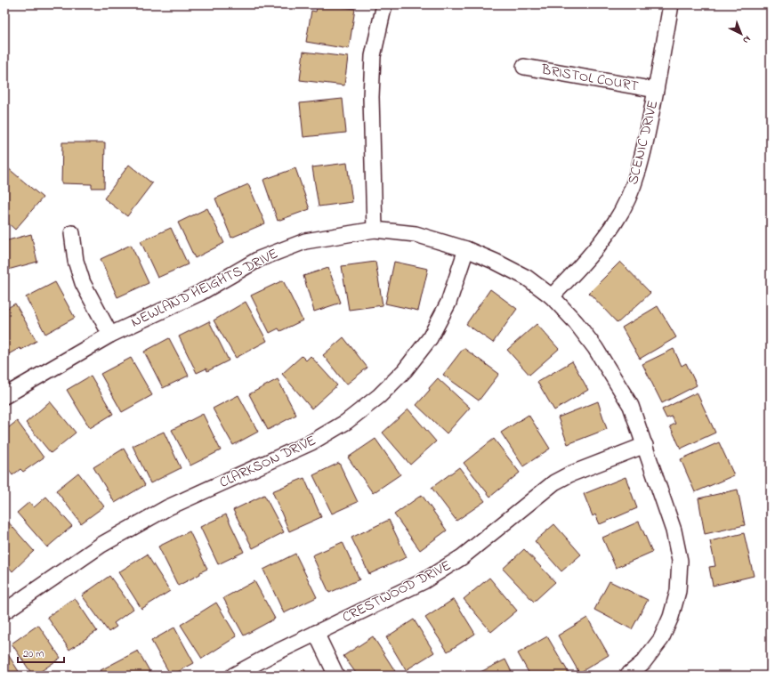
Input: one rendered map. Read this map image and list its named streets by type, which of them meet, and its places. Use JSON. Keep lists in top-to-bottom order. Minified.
{"streets":{"street":["BRISTOL COURT","SCENIC DRIVE","NEWLAND HEIGHTS DRIVE","CLARKSON DRIVE","CRESTWOOD DRIVE"]},"crossings":[["BRISTOL COURT","SCENIC DRIVE"],["SCENIC DRIVE","NEWLAND HEIGHTS DRIVE"],["NEWLAND HEIGHTS DRIVE","CLARKSON DRIVE"],["NEWLAND HEIGHTS DRIVE","CRESTWOOD DRIVE"]],"scale_bar":"20 m","north":"bottom right"}
